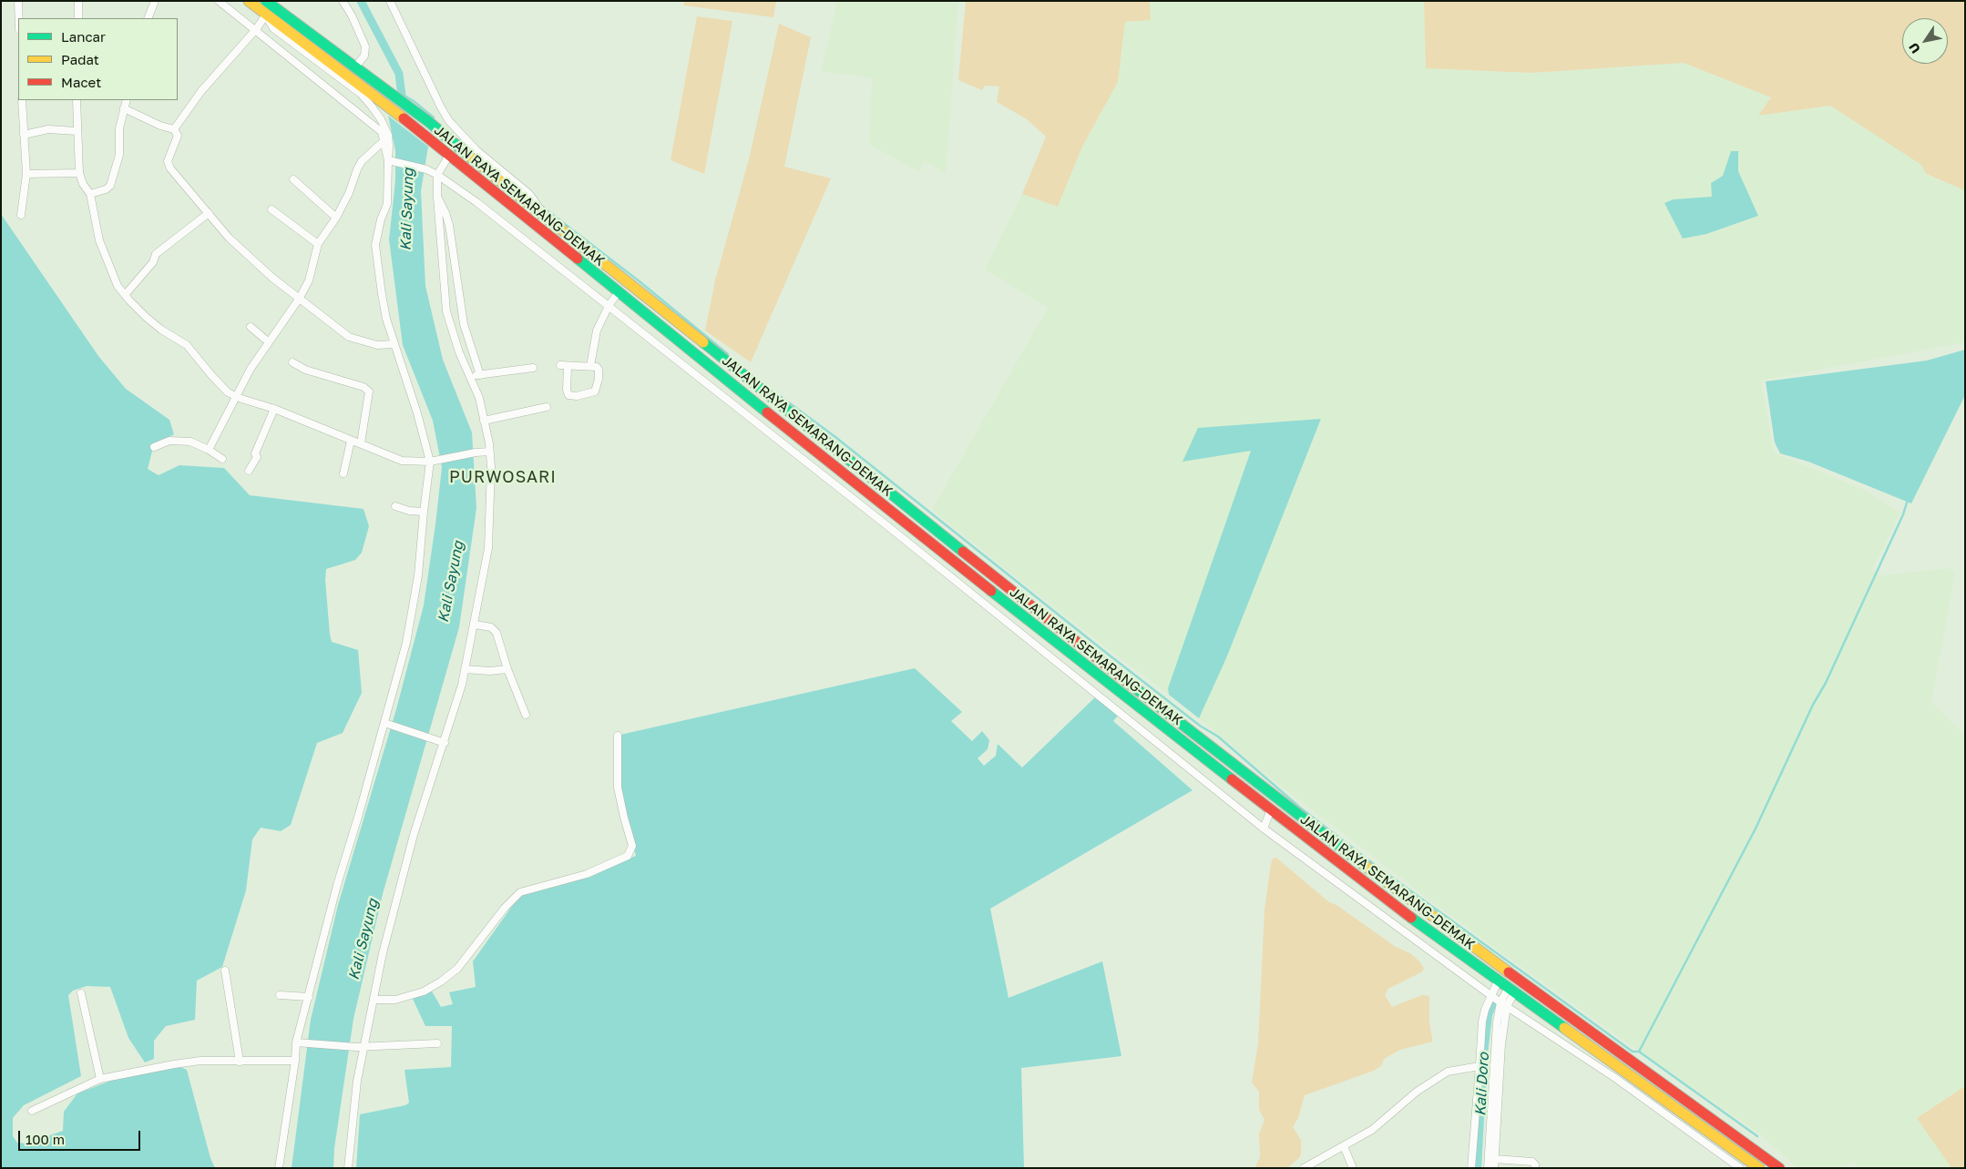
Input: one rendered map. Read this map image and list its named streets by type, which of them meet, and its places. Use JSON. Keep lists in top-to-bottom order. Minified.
{"streets":{"highway":["JALAN RAYA SEMARANG-DEMAK"]},"districts":["PURWOSARI"],"water":["Kali Sayung","Kali Doro"],"legend":["Lancar","Padat","Macet"],"scale_bar":"100 m","north":"bottom left"}
